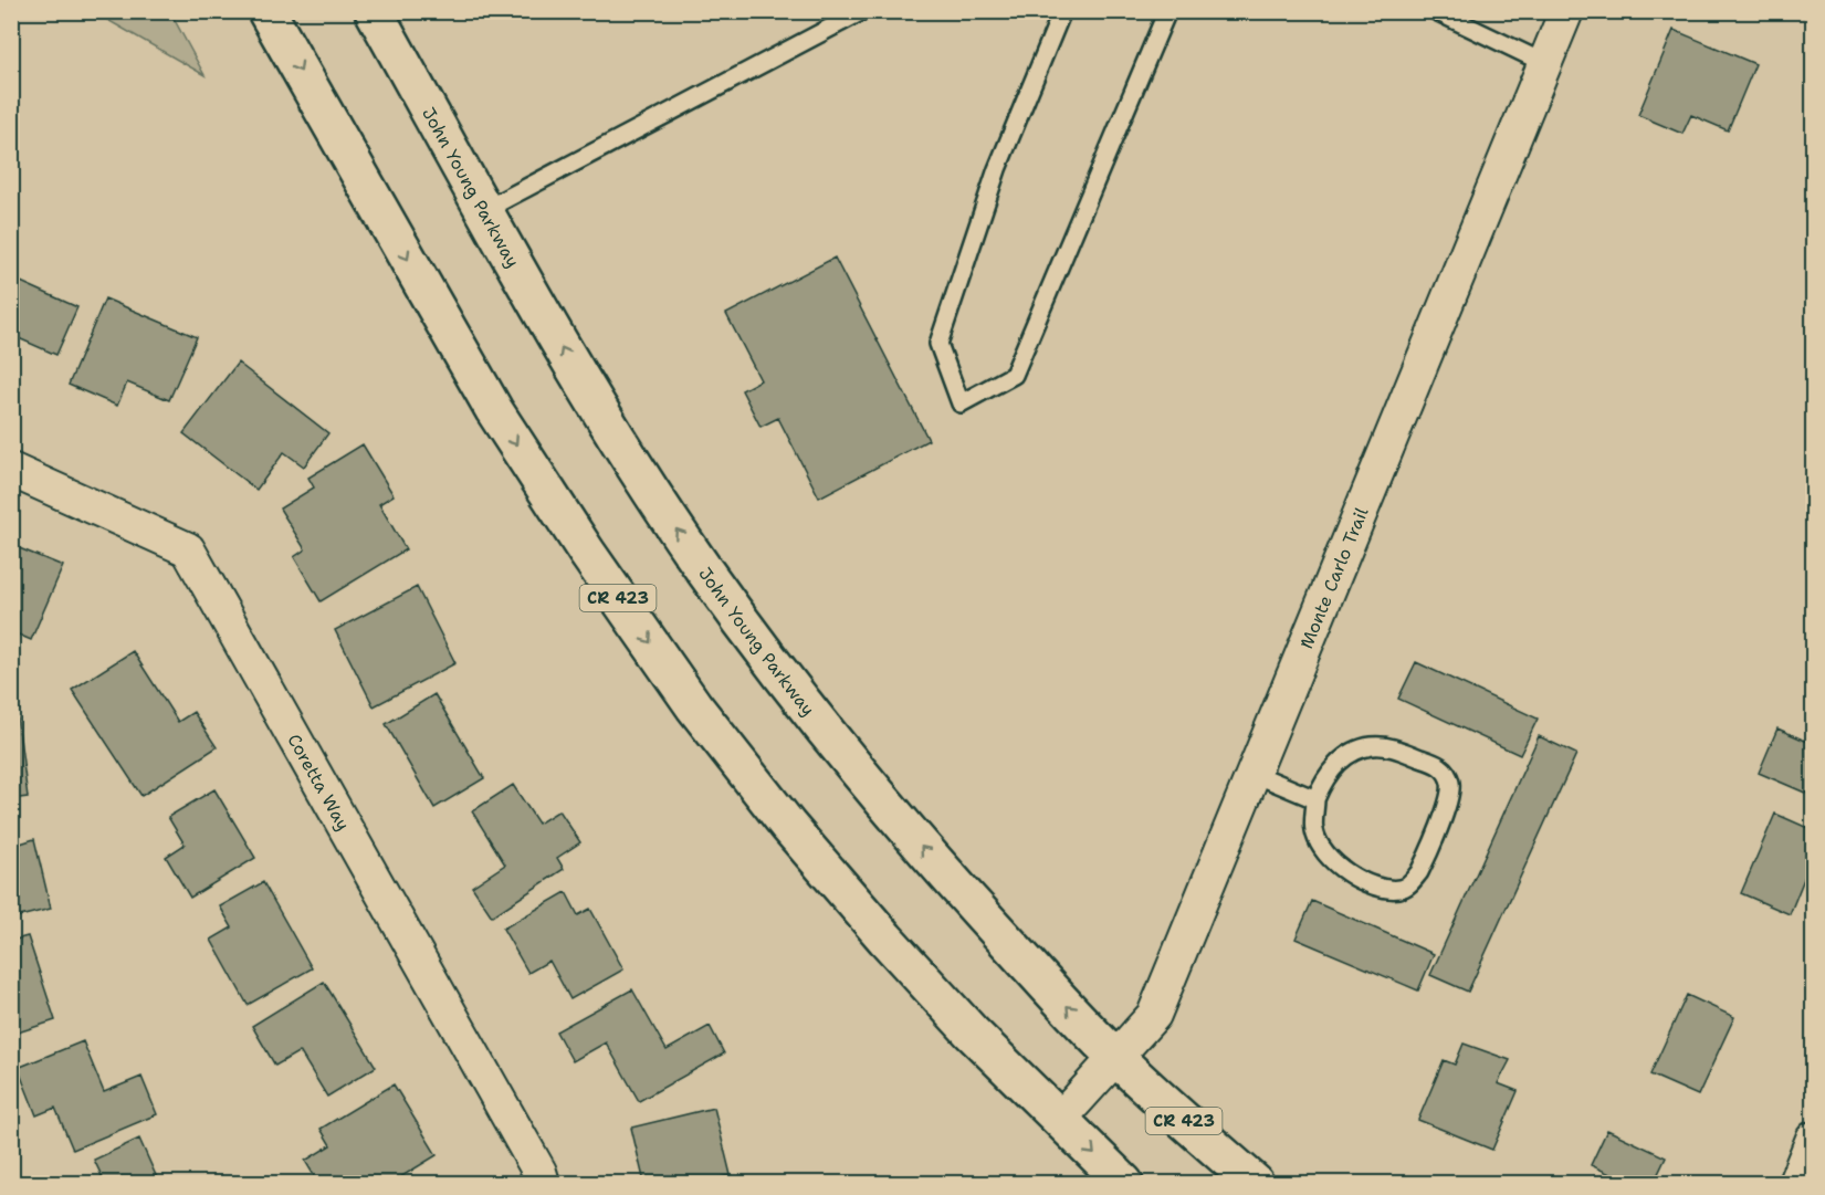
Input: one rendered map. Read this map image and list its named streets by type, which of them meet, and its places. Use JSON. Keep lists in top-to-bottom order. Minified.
{"streets":{"main road":["John Young Parkway","CR 423"],"street":["Monte Carlo Trail","Coretta Way"]},"crossings":[["John Young Parkway","Monte Carlo Trail"],["Monte Carlo Trail","CR 423"]]}
